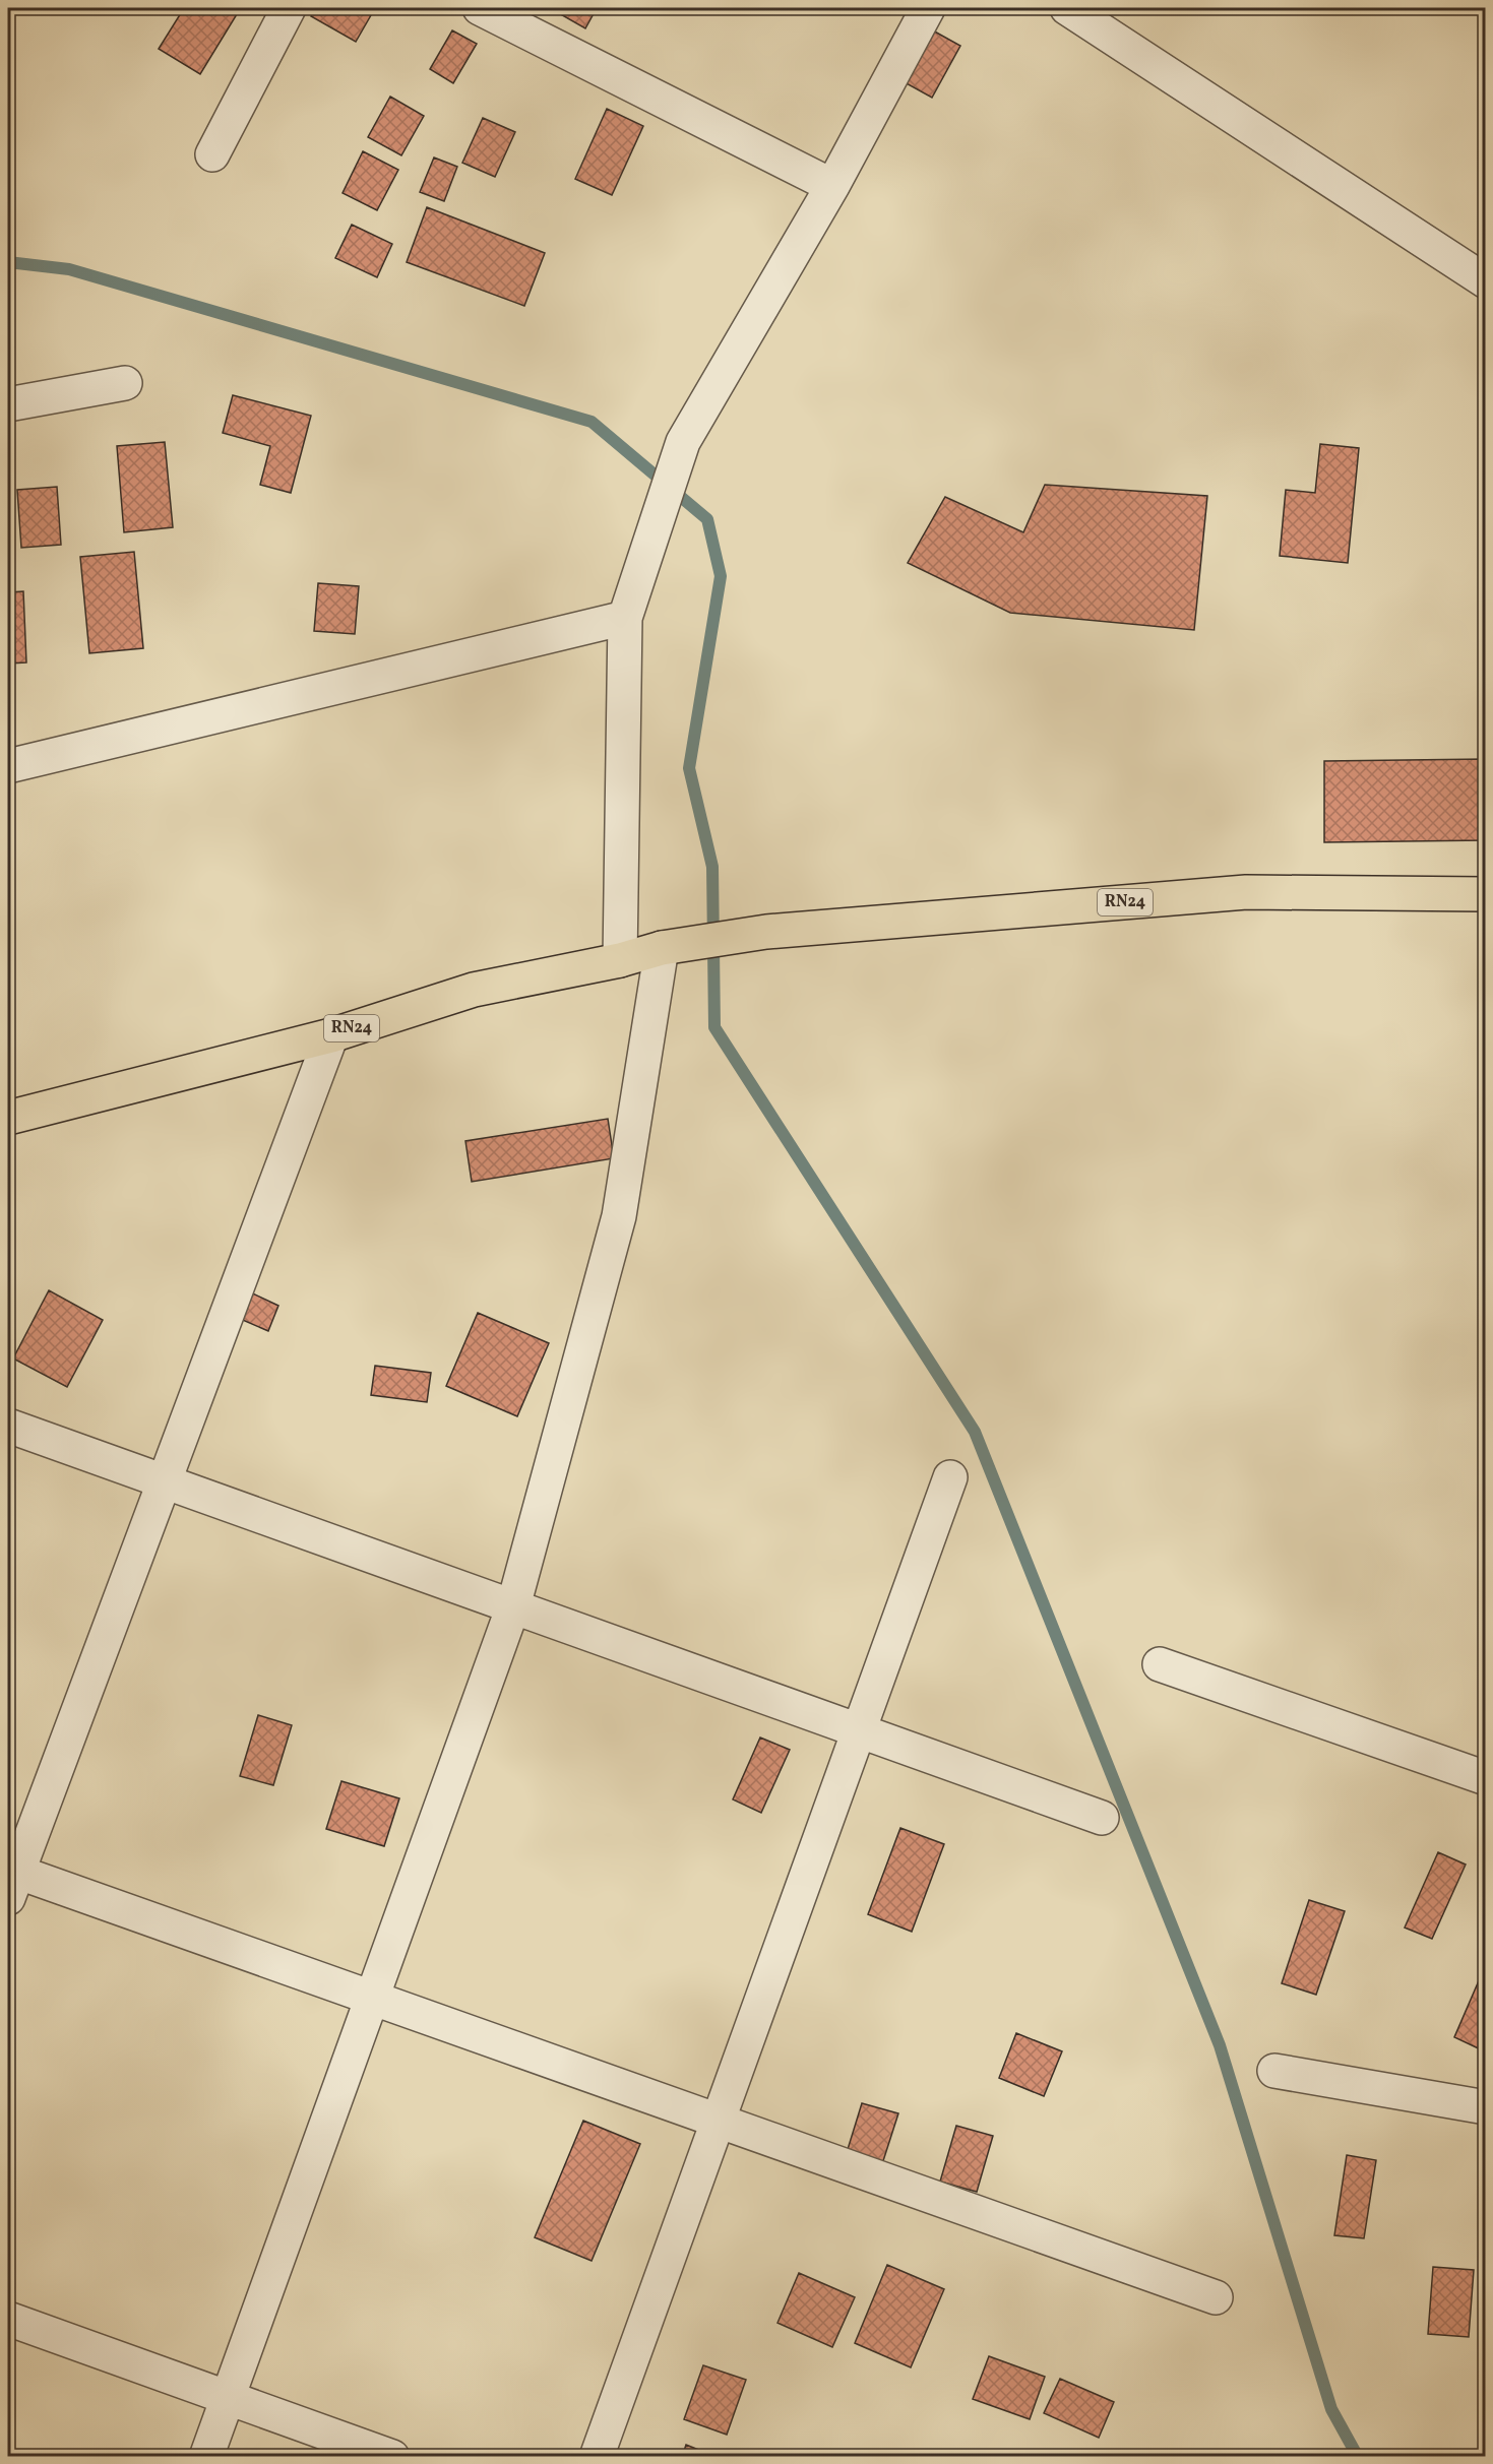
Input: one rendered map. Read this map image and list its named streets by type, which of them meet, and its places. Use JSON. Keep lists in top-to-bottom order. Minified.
{"streets":{"main road":["RN24"]}}
